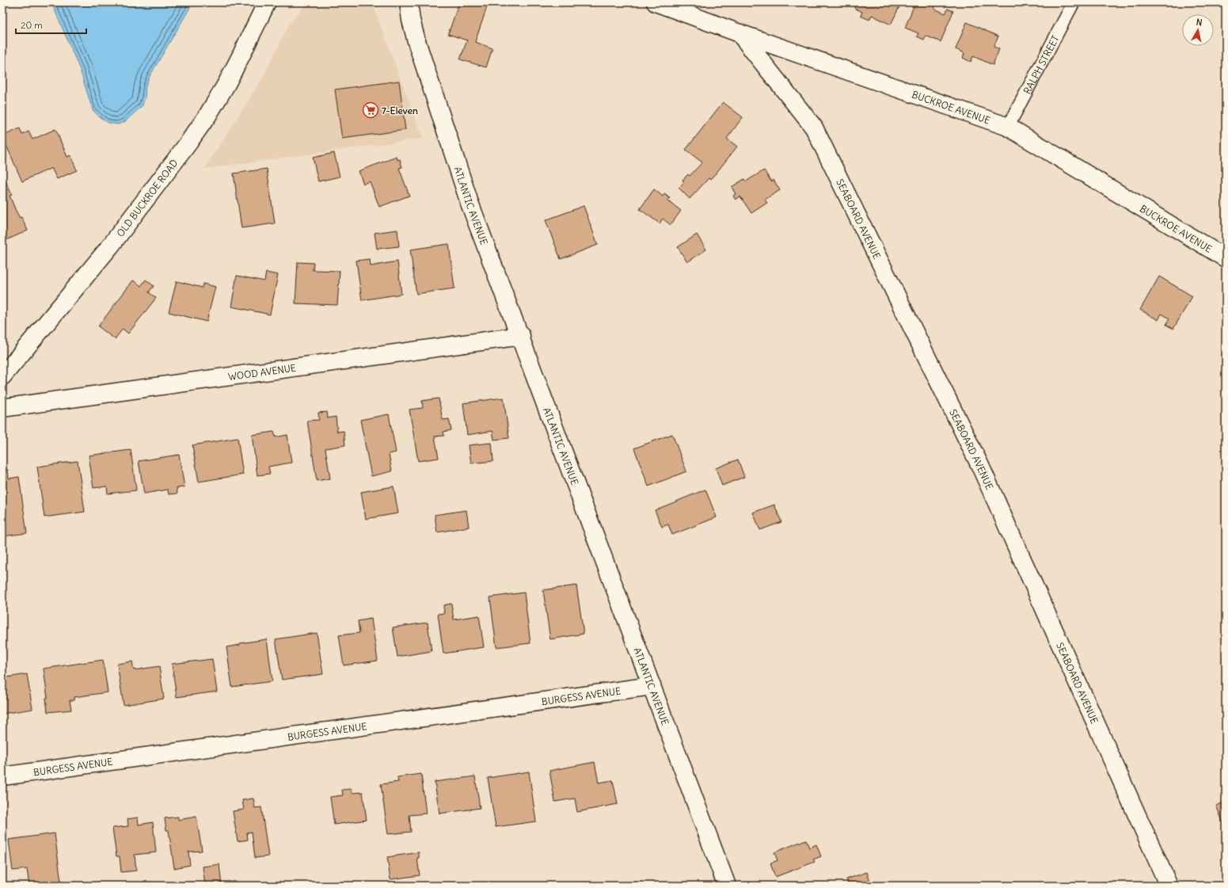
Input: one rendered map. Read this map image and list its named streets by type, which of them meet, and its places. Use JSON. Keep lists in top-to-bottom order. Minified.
{"streets":{"street":["BUCKROE AVENUE","OLD BUCKROE ROAD","ATLANTIC AVENUE","SEABOARD AVENUE","WOOD AVENUE","BURGESS AVENUE"],"lane":["RALPH STREET"]},"crossings":[["RALPH STREET","BUCKROE AVENUE"],["BUCKROE AVENUE","SEABOARD AVENUE"],["ATLANTIC AVENUE","WOOD AVENUE"],["ATLANTIC AVENUE","BURGESS AVENUE"]],"places":{"supermarket":["7-Eleven"]},"scale_bar":"20 m","north":"top"}
